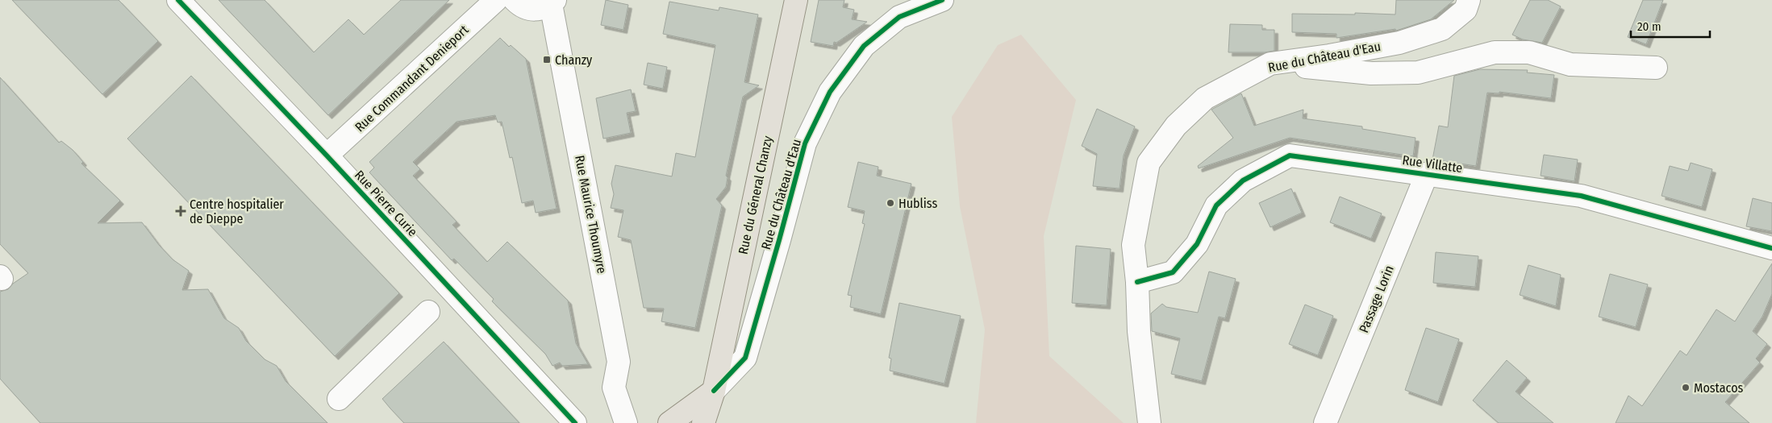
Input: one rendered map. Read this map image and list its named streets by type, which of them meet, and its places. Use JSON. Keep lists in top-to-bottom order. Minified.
{"streets":{"main road":["Rue du Géneral Chanzy"],"street":["Rue du Château d'Eau","Rue Commandant Denieport","Rue Villatte","Rue Pierre Curie","Rue Maurice Thoumyre","Passage Lorin"]},"crossings":[["Rue du Château d'Eau","Rue Villatte"],["Rue du Château d'Eau","Rue du Géneral Chanzy"],["Rue Commandant Denieport","Rue Pierre Curie"],["Rue Villatte","Passage Lorin"]],"places":{"transit":["Chanzy"],"other":["Hubliss","Mostacos"],"health":["Centre hospitalier de Dieppe"]},"scale_bar":"20 m"}
